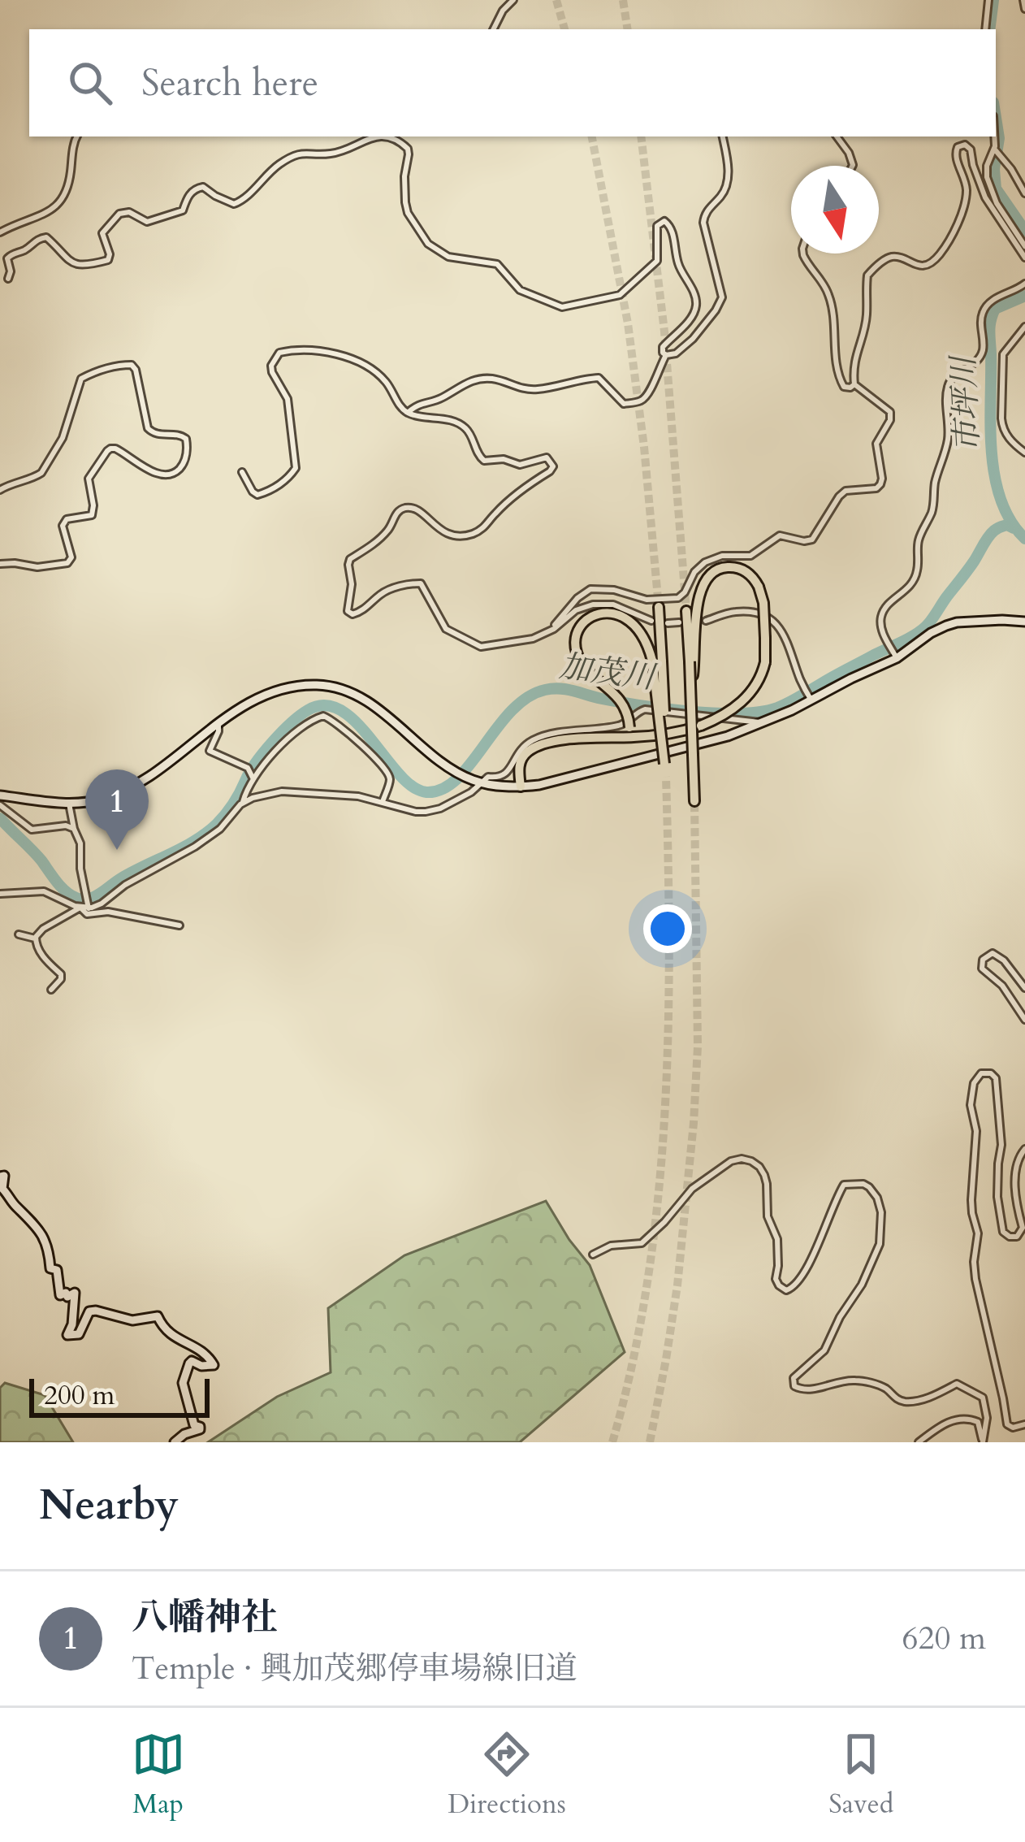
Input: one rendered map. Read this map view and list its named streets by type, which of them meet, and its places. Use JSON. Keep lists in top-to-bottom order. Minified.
{"water":["市坪川","加茂川"],"scale_bar":"200 m","north":"bottom","page":{"search":"Search here","pins":"1","scale":"200 m","heading":"Nearby","list":[{"mark":"1","name":"八幡神社","note":"Temple · 興加茂郷停車場線旧道","value":"620 m"}],"nav":["Map","Directions","Saved"]}}
